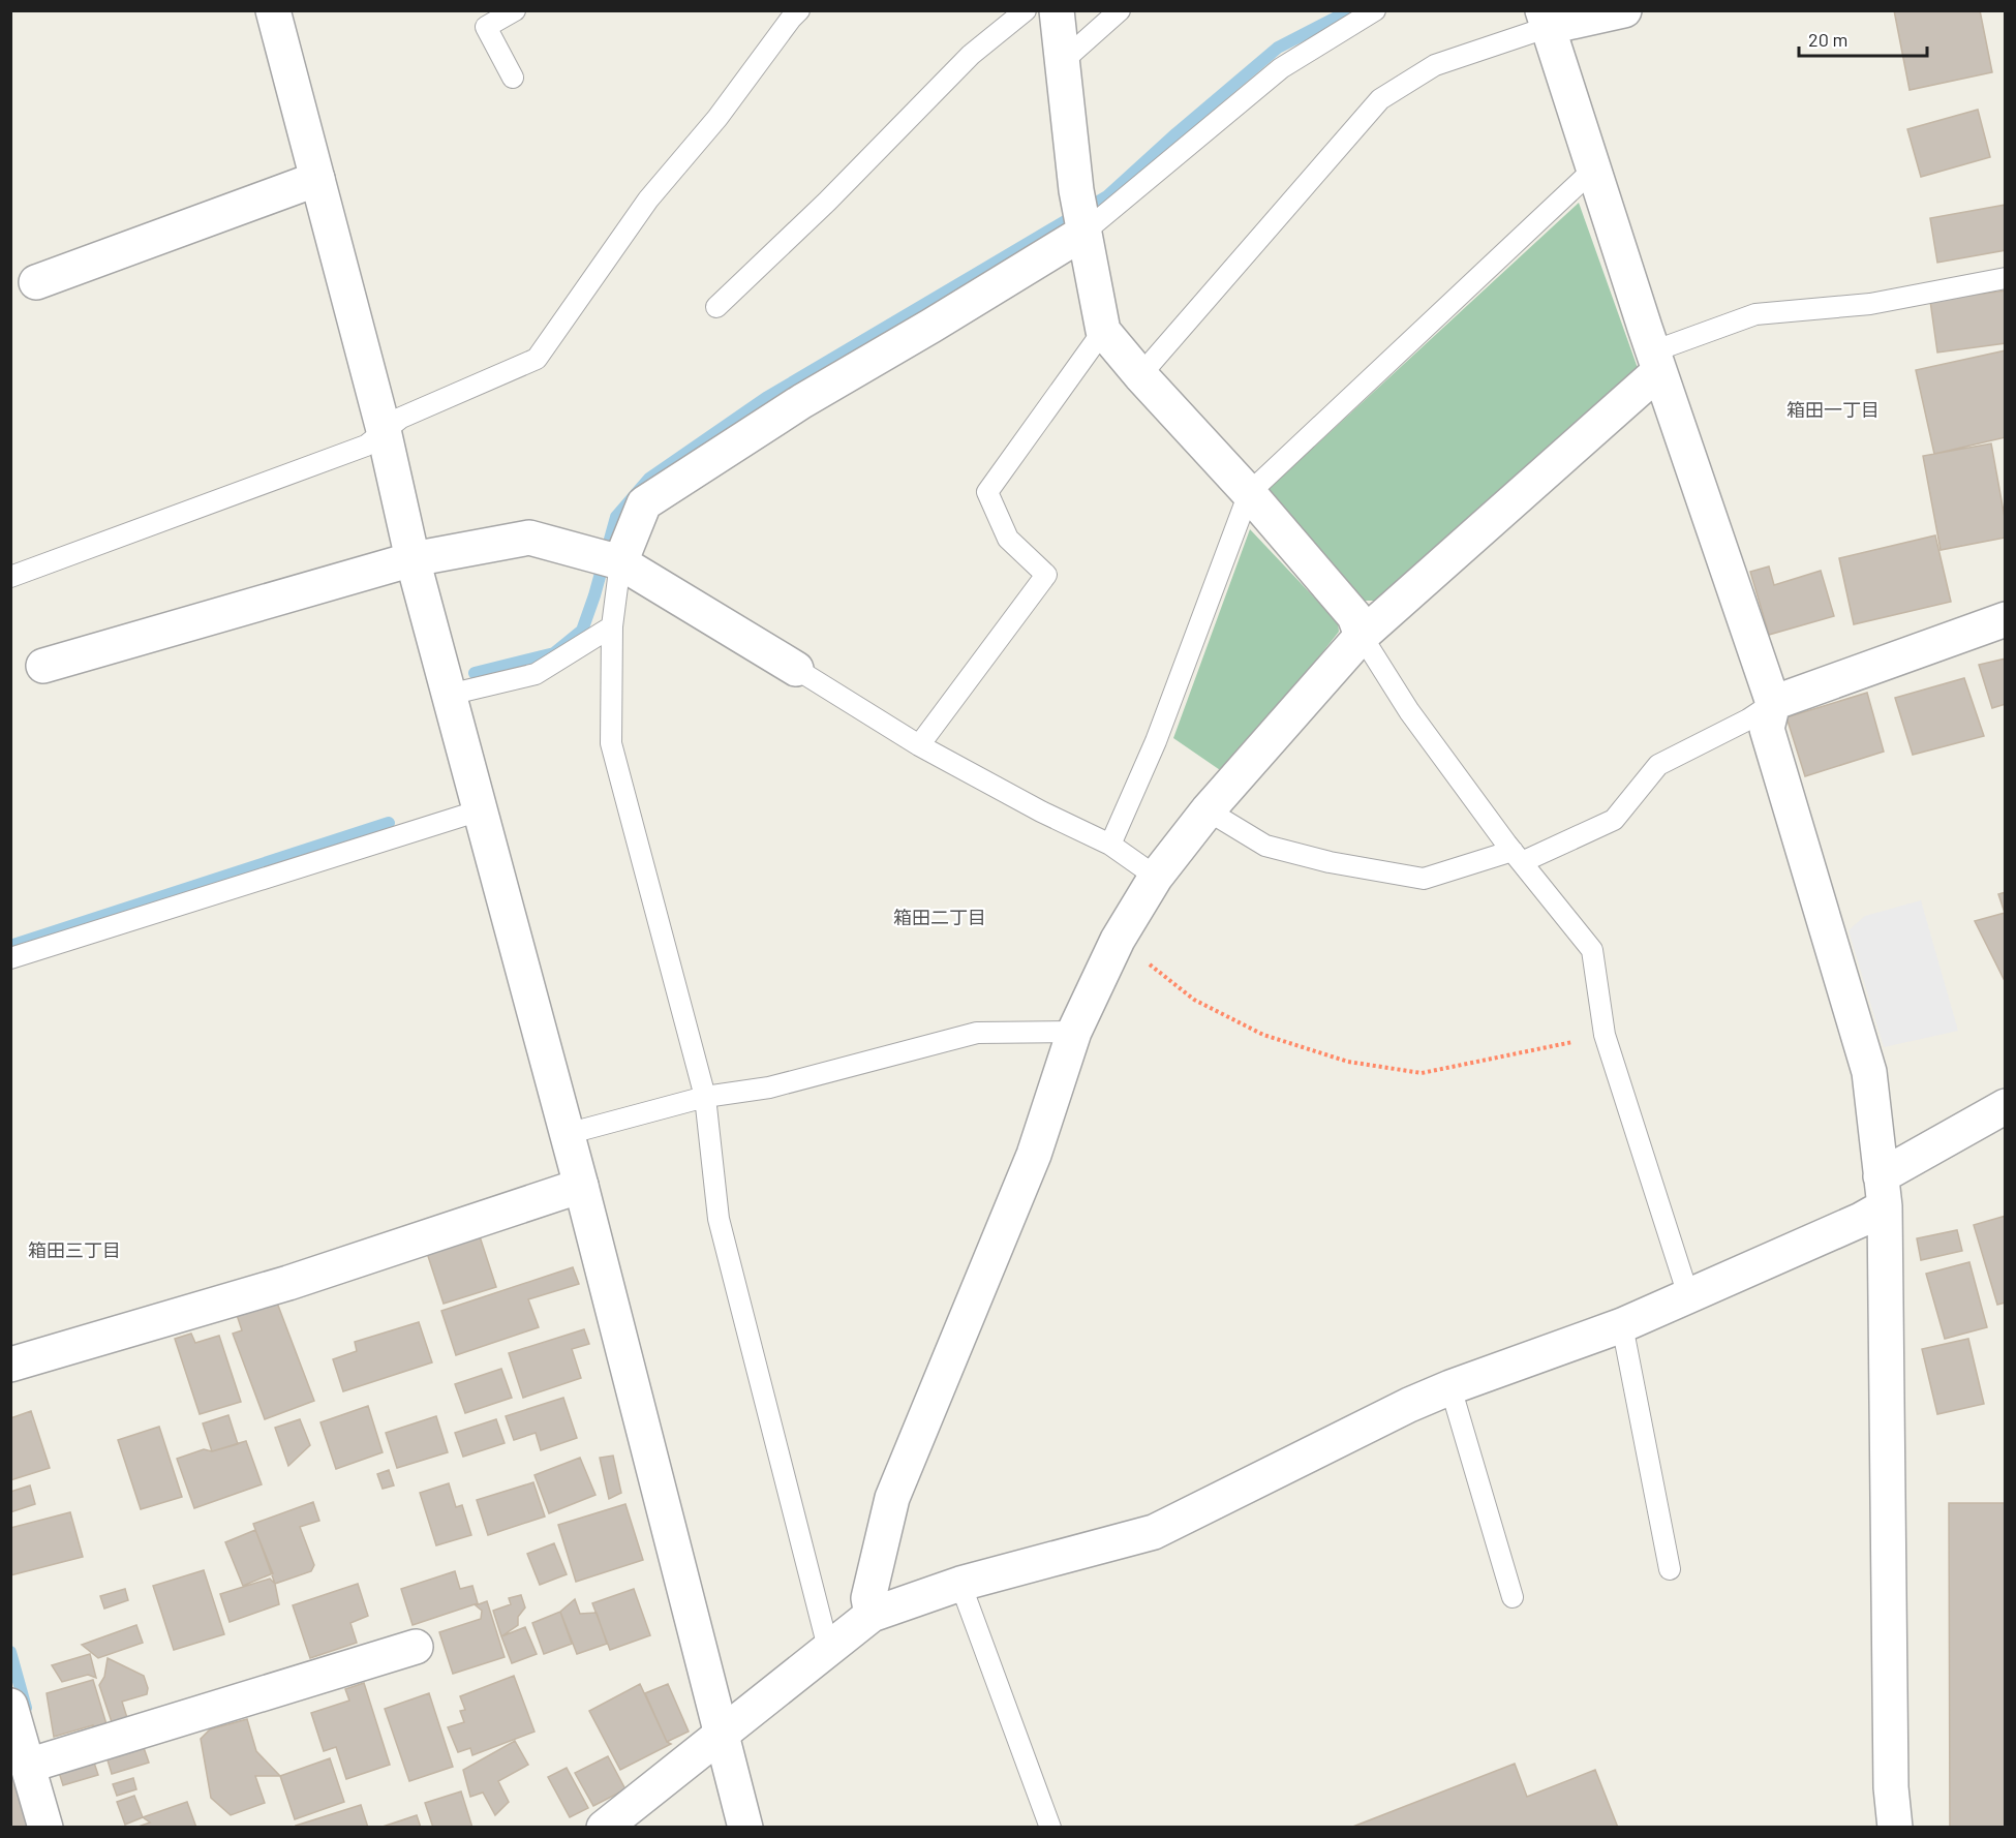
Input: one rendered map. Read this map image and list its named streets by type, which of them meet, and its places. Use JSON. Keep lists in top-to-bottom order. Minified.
{"districts":["箱田一丁目","箱田二丁目","箱田三丁目"],"scale_bar":"20 m"}
